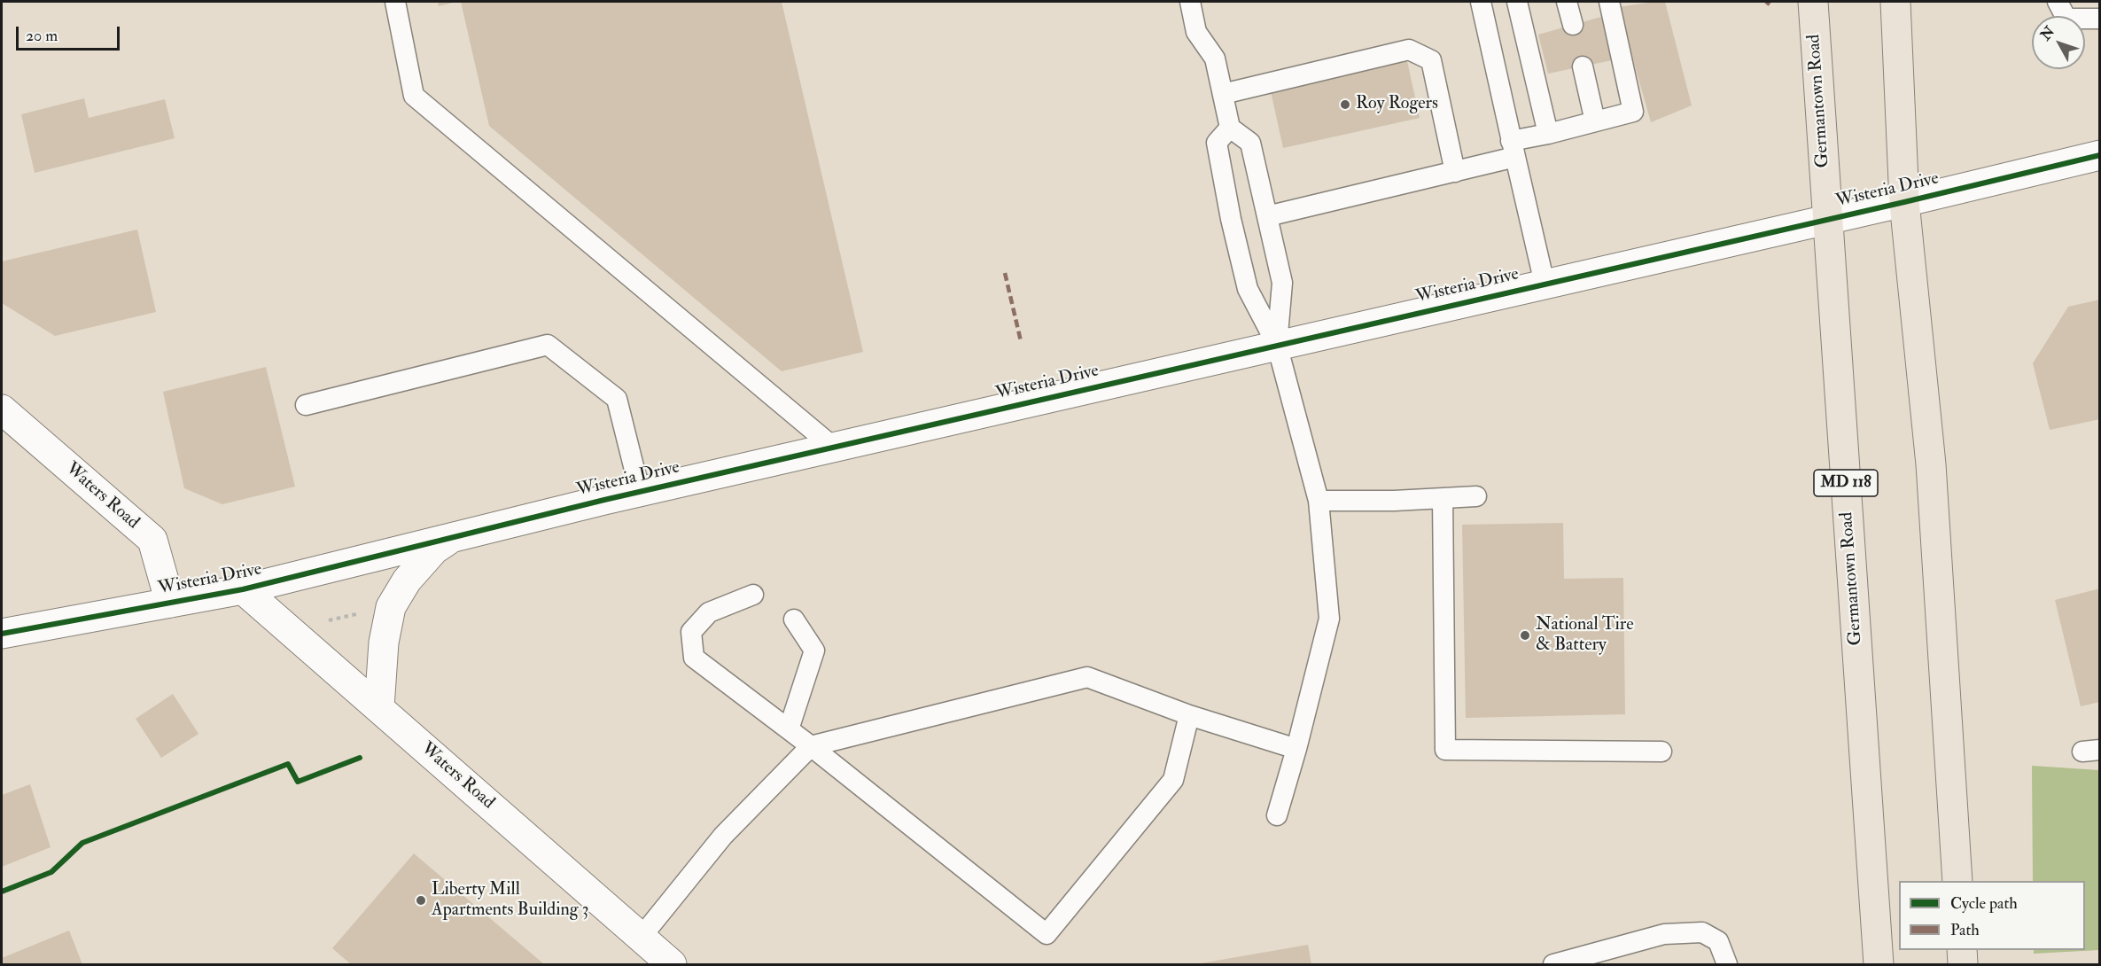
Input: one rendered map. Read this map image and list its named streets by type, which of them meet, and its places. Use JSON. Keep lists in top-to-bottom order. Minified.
{"streets":{"main road":["Germantown Road","MD 118"],"street":["Wisteria Drive","Waters Road"]},"crossings":[["Germantown Road","Wisteria Drive"],["Wisteria Drive","Waters Road"]],"places":["Roy Rogers","National Tire & Battery","Liberty Mill Apartments Building 3"],"legend":["Cycle path","Path"],"scale_bar":"20 m","north":"top left"}
